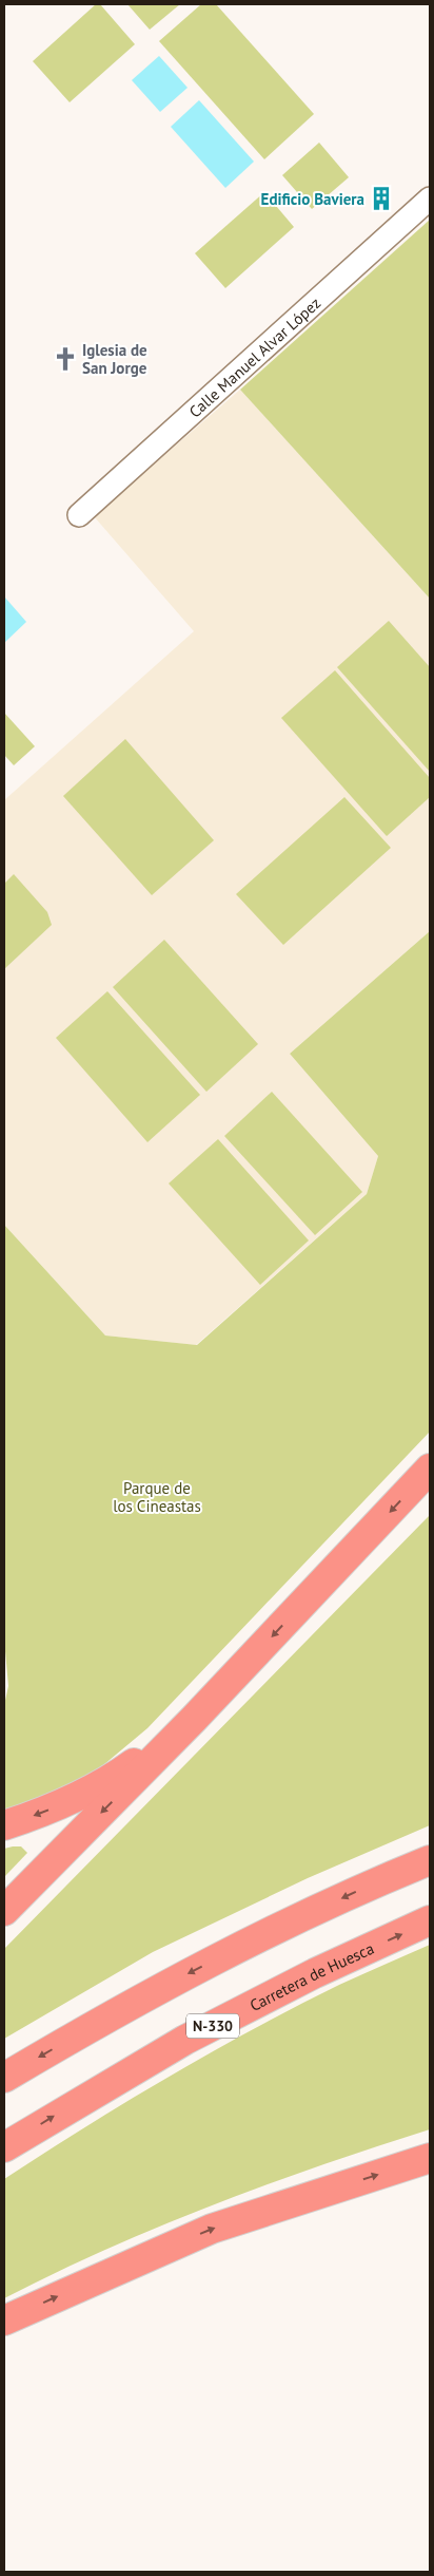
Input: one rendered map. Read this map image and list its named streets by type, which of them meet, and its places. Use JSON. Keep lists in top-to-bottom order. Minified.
{"streets":{"highway":["Carretera de Huesca","N-330"],"street":["Calle Manuel Alvar López"]},"parks":["Parque de los Cineastas"],"places":{"building":["Edificio Baviera"],"church":["Iglesia de San Jorge"]}}
